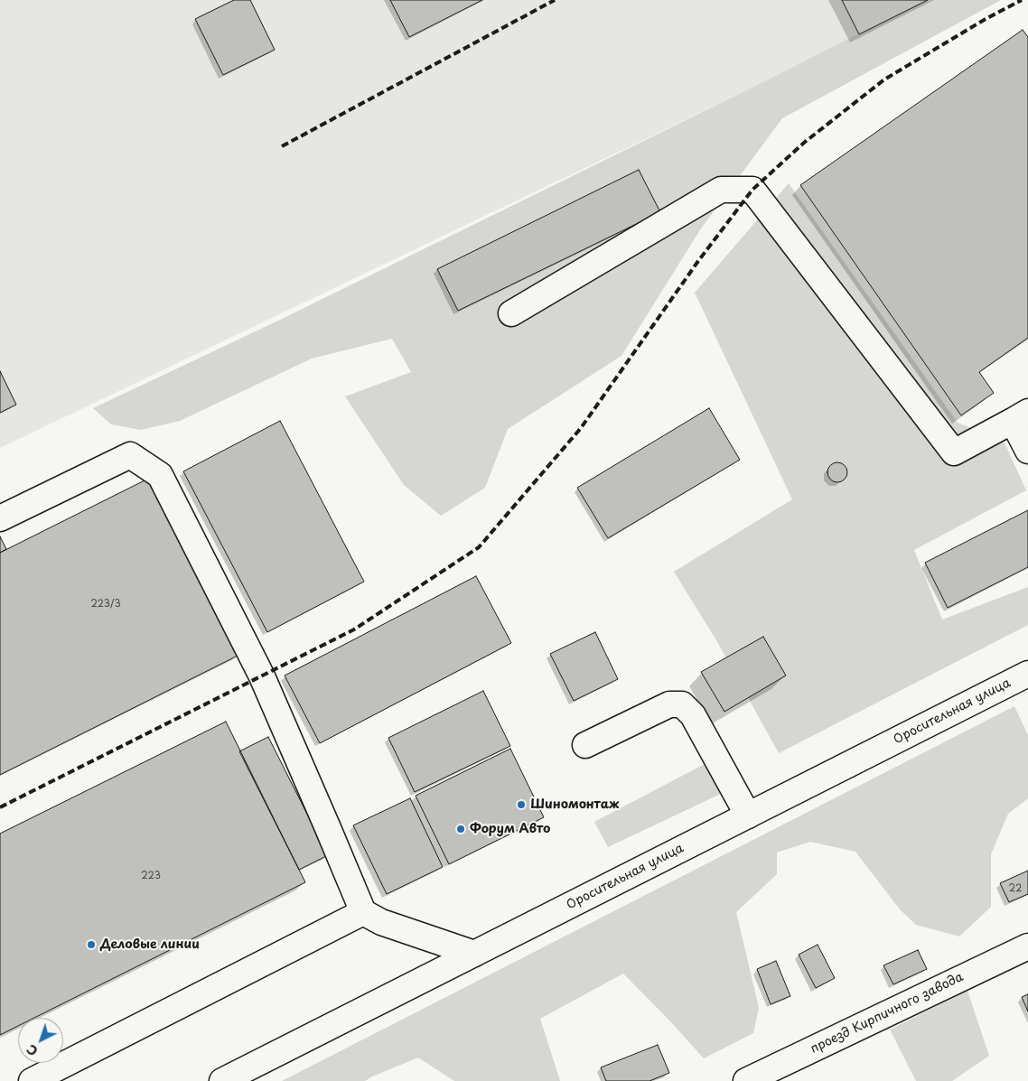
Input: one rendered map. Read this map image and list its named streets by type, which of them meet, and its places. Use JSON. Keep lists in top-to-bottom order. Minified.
{"streets":{"main road":["Оросительная улица","проезд Кирпичного завода"]},"places":["Шиномонтаж","Форум Авто","Деловые линии"],"house_numbers":["223/3","223","22"],"north":"bottom left"}
